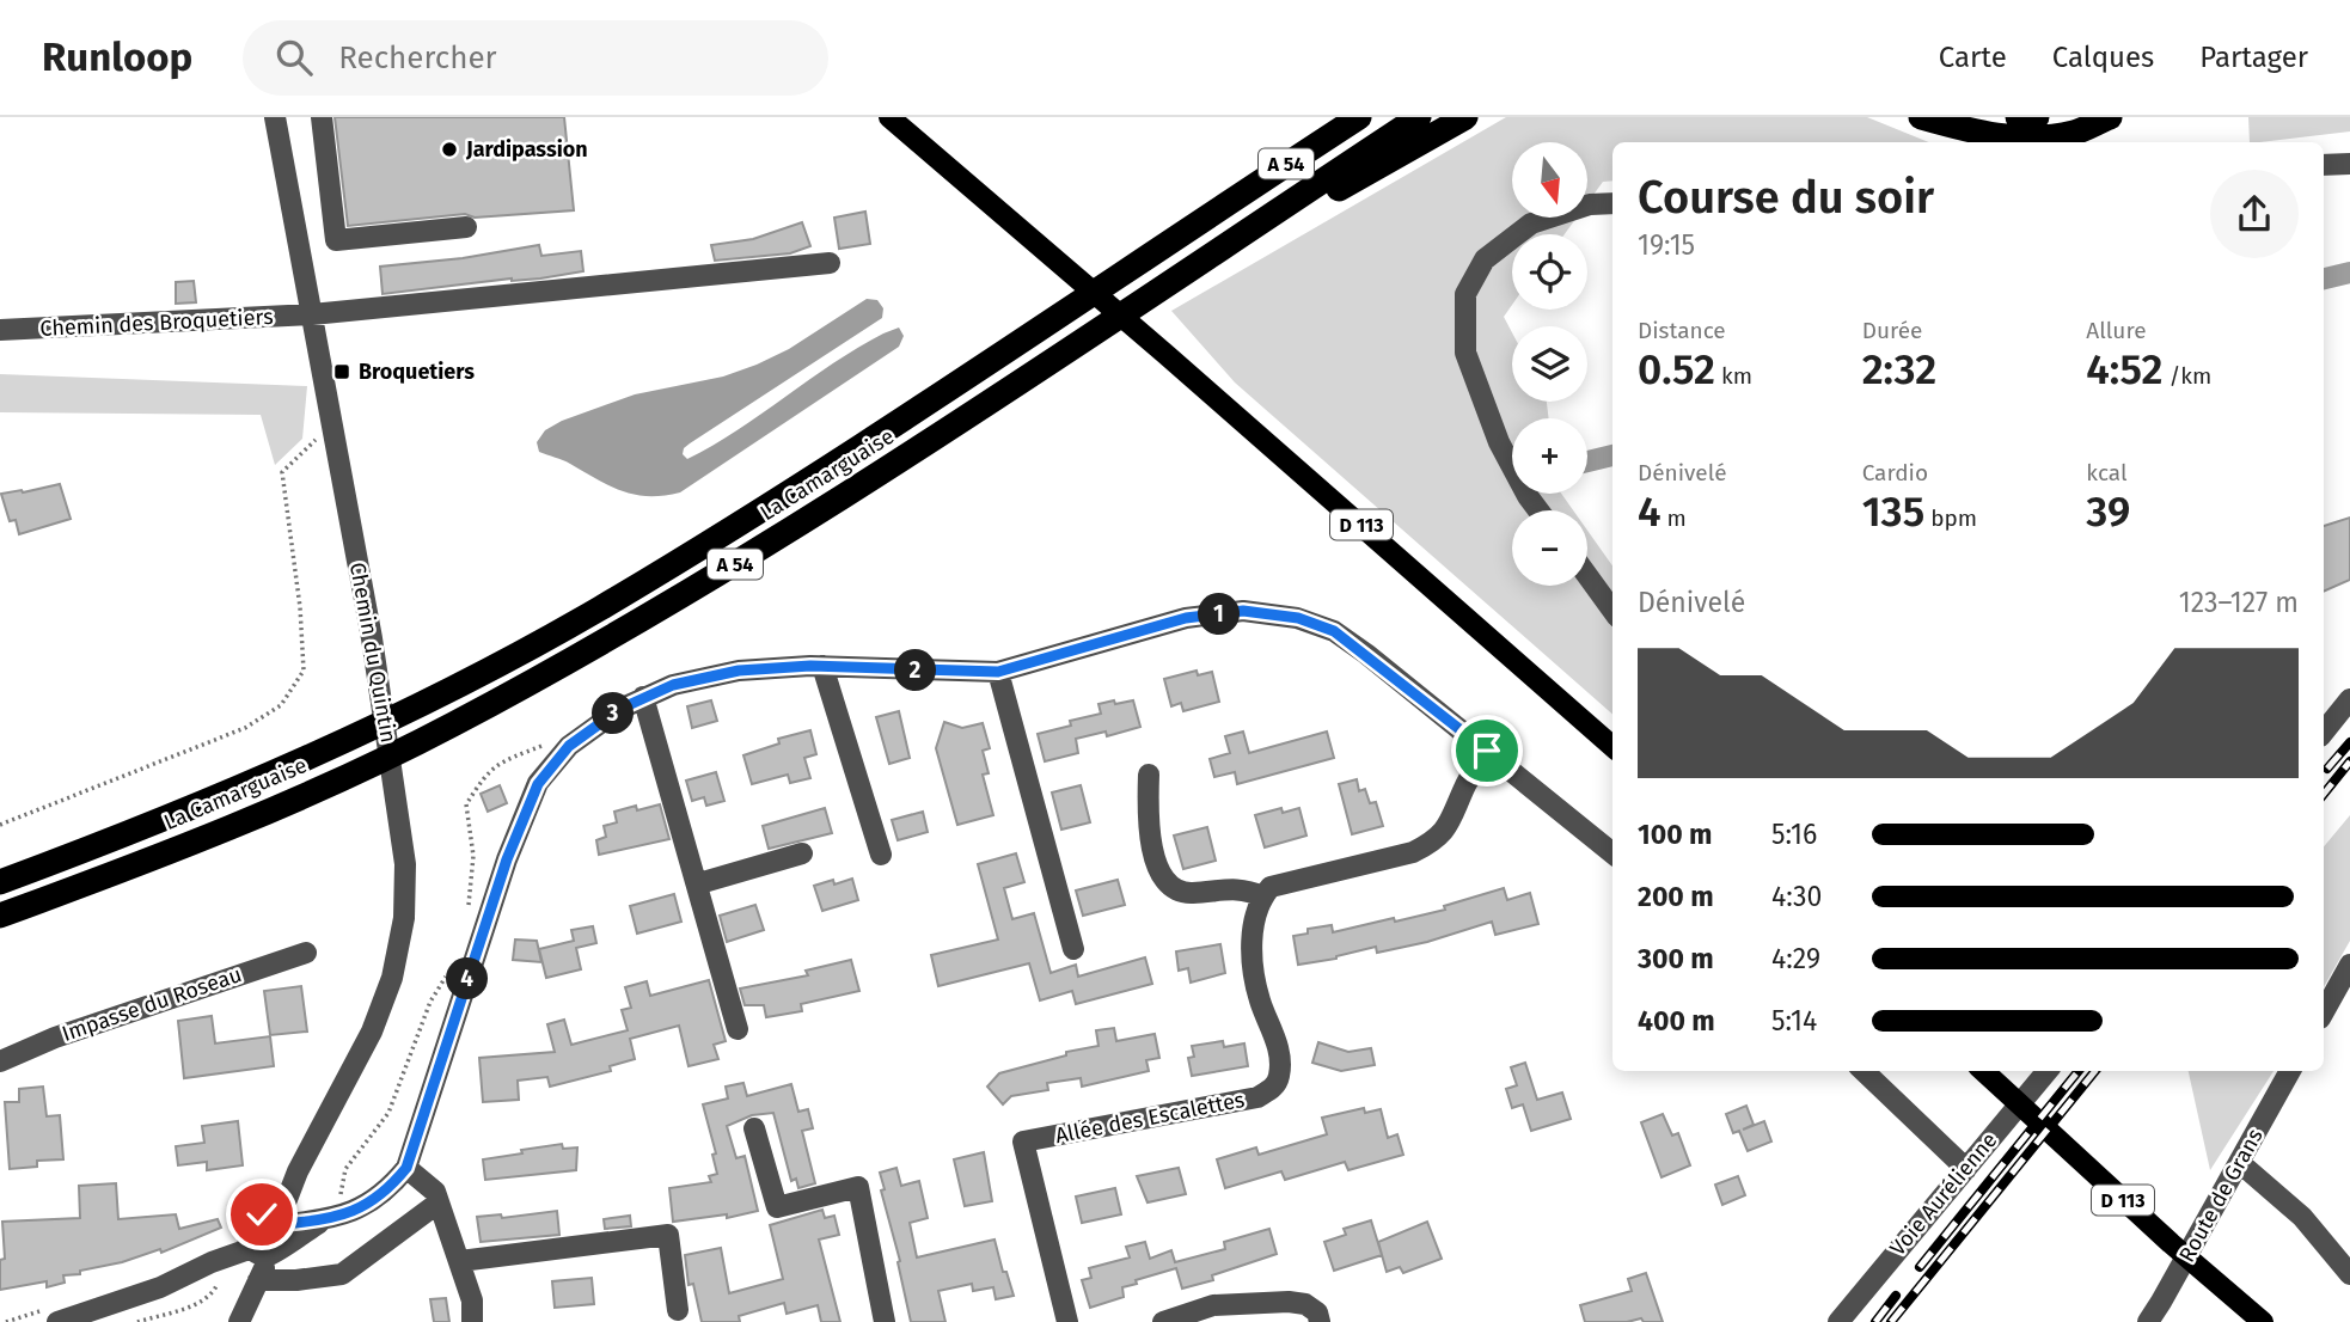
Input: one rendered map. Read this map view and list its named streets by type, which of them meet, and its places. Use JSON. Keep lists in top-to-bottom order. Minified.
{"streets":{"highway":["A 54","La Camarguaise"],"main road":["D 113"],"street":["Chemin des Broquetiers","Chemin du Quintin","Impasse du Roseau","Allée des Escalettes","Voie Aurélienne","Route de Grans"]},"crossings":[["Chemin des Broquetiers","Chemin du Quintin"]],"places":{"other":["Jardipassion"],"transit":["Broquetiers"]},"north":"bottom","page":{"header":"Runloop","search":"Rechercher","nav":["Carte","Calques","Partager"],"map_buttons":["+","−"],"heading":["Course du soir","19:15"],"stats":[["Distance","0.52 km"],["Durée","2:32"],["Allure","4:52 /km"],["Dénivelé","4 m"],["Cardio","135 bpm"],["kcal","39"]],"chart":["Dénivelé","123–127 m"],"pins":["1","2","3","4"],"list":[{"name":"100 m","note":"5:16"},{"name":"200 m","note":"4:30"},{"name":"300 m","note":"4:29"},{"name":"400 m","note":"5:14"}]}}
